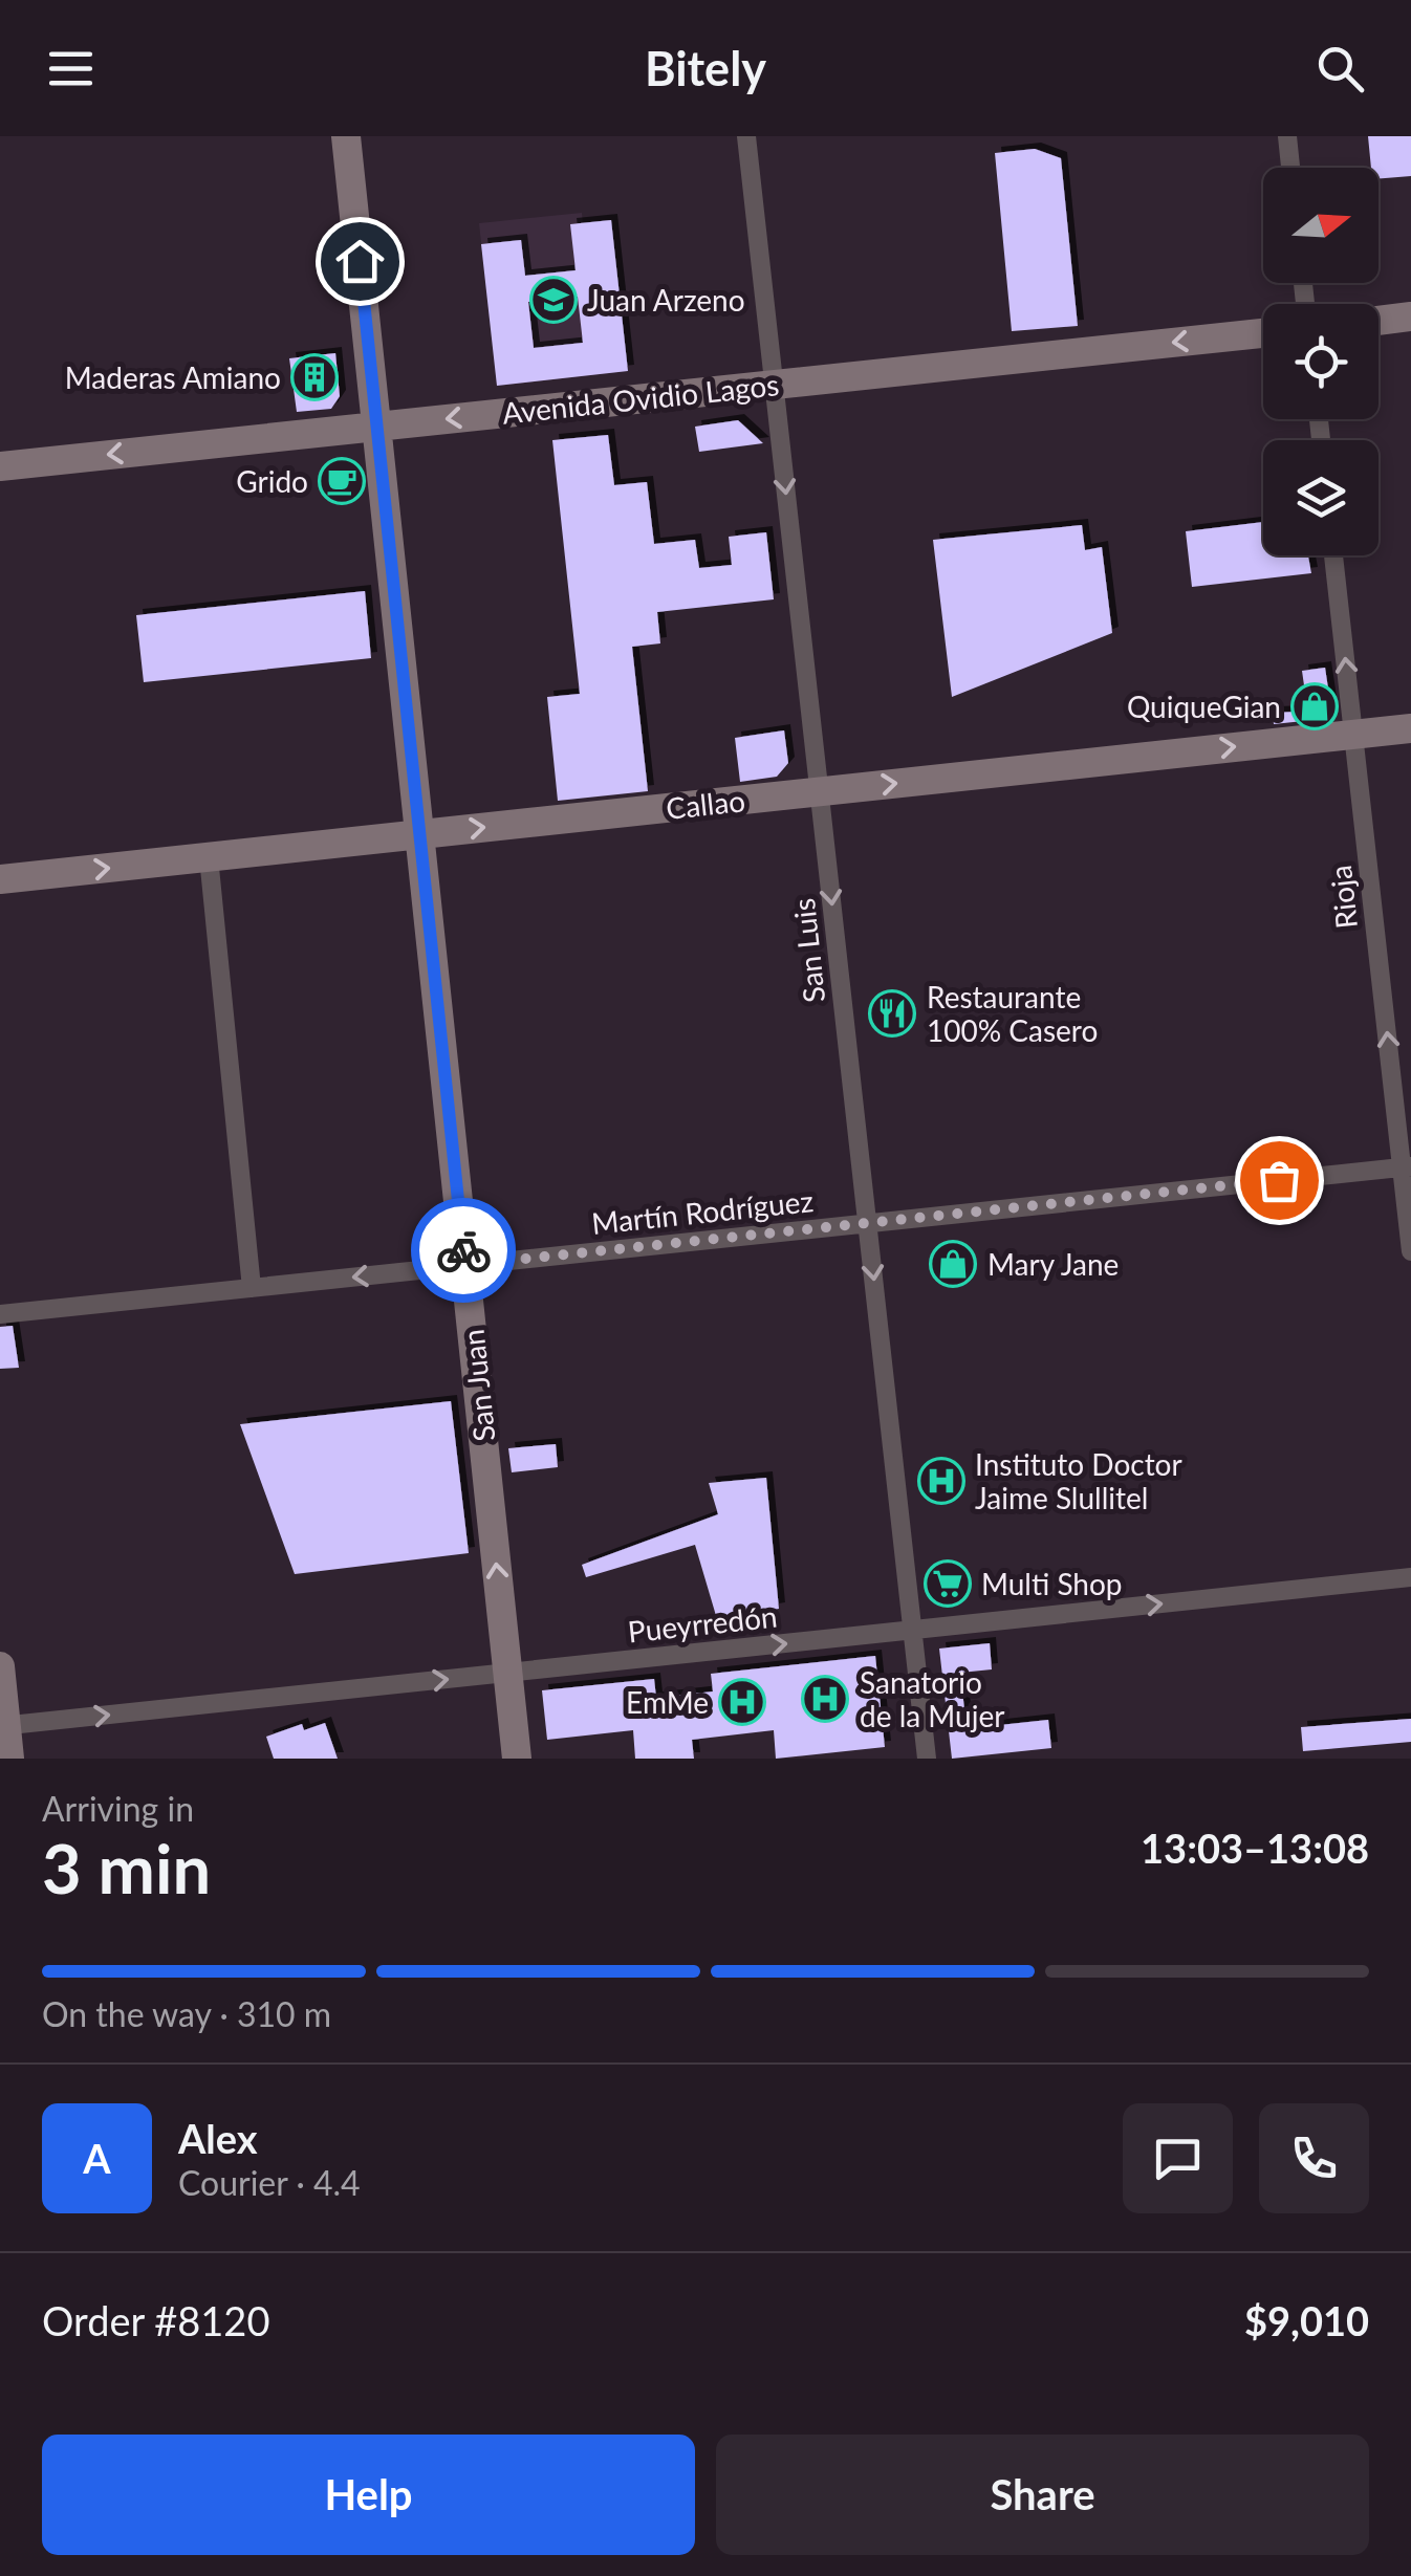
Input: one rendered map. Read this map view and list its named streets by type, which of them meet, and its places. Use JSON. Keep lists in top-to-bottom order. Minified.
{"streets":{"main road":["Avenida Ovidio Lagos","Callao","San Juan"],"street":["Rioja","San Luis","Martín Rodríguez","Pueyrredón"]},"crossings":[["Avenida Ovidio Lagos","San Luis"],["Avenida Ovidio Lagos","San Juan"],["Callao","Rioja"],["Callao","San Luis"],["Callao","San Juan"],["Rioja","Martín Rodríguez"],["San Luis","Martín Rodríguez"],["San Luis","Pueyrredón"],["Martín Rodríguez","San Juan"],["San Juan","Pueyrredón"]],"one_way":["Avenida Ovidio Lagos","Callao","Rioja","San Luis","Pueyrredón"],"places":{"school or university":["Juan Arzeno"],"building":["Maderas Amiano"],"cafe":["Grido"],"shop":["QuiqueGian","Mary Jane"],"restaurant":["Restaurante 100% Casero"],"hospital":["Instituto Doctor Jaime Slullitel","Sanatorio de la Mujer","EmMe"],"supermarket":["Multi Shop"]},"north":"right","page":{"header":"Bitely","heading":["3 min","Arriving in","13:03–13:08"],"panel":["Alex","Courier · 4.4","Order #8120","$9,010"],"bar":"On the way · 310 m","round":"A","buttons":["Help","Share"]}}
